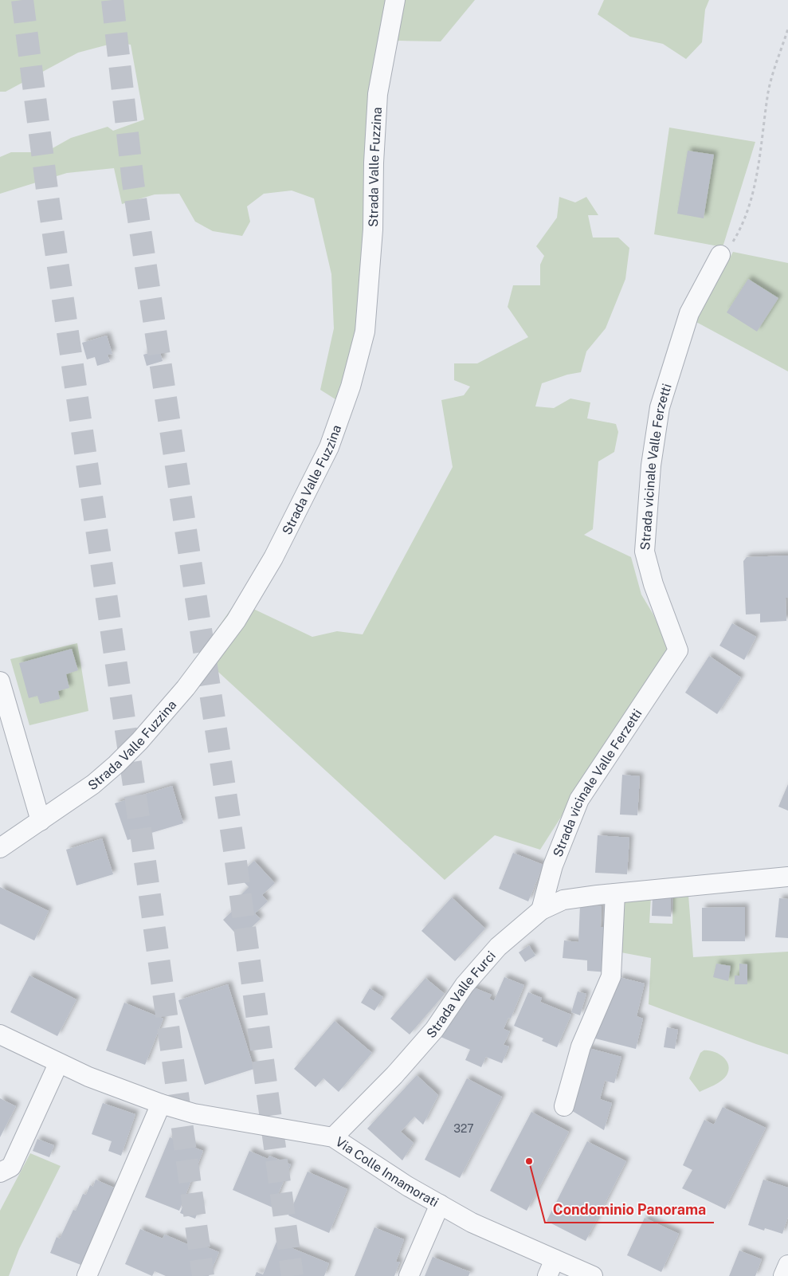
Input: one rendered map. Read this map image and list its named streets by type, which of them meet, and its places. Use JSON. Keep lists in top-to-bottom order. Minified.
{"streets":{"street":["Strada Valle Fuzzina","Strada vicinale Valle Ferzetti","Strada Valle Furci","Via Colle Innamorati"]},"crossings":[["Strada vicinale Valle Ferzetti","Strada Valle Furci"],["Strada Valle Furci","Via Colle Innamorati"]],"places":["Condominio Panorama"],"house_numbers":["327"]}
